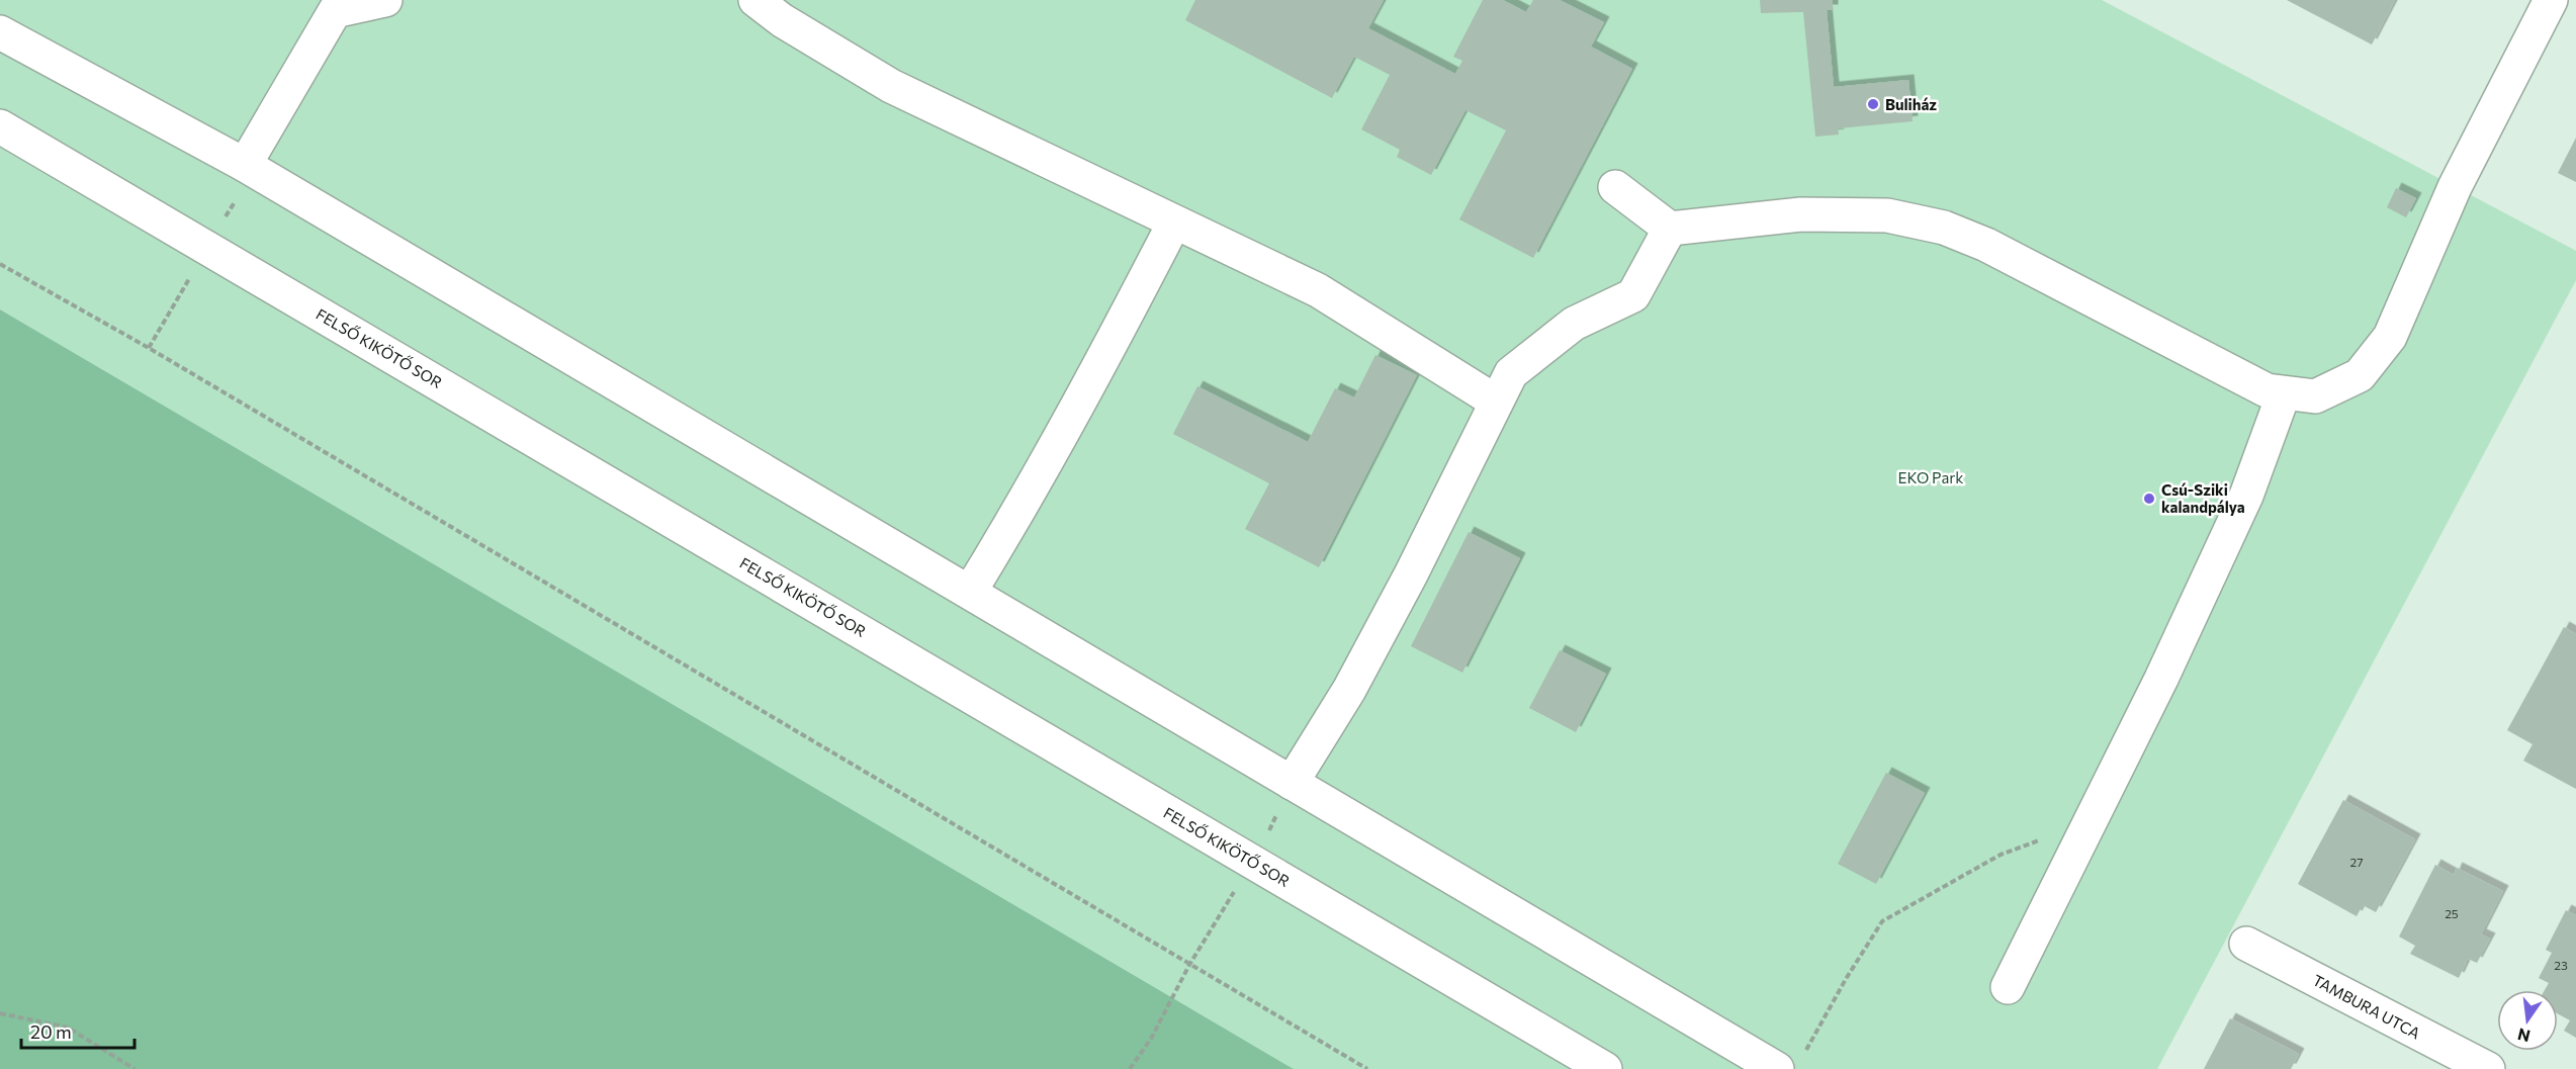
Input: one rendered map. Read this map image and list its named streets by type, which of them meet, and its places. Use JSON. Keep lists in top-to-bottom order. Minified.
{"streets":{"street":["FELSŐ KIKÖTŐ SOR","TAMBURA UTCA"]},"parks":["EKO Park"],"places":["Buliház","Csú-Sziki kalandpálya"],"house_numbers":["27","25","23"],"scale_bar":"20 m","north":"bottom"}
